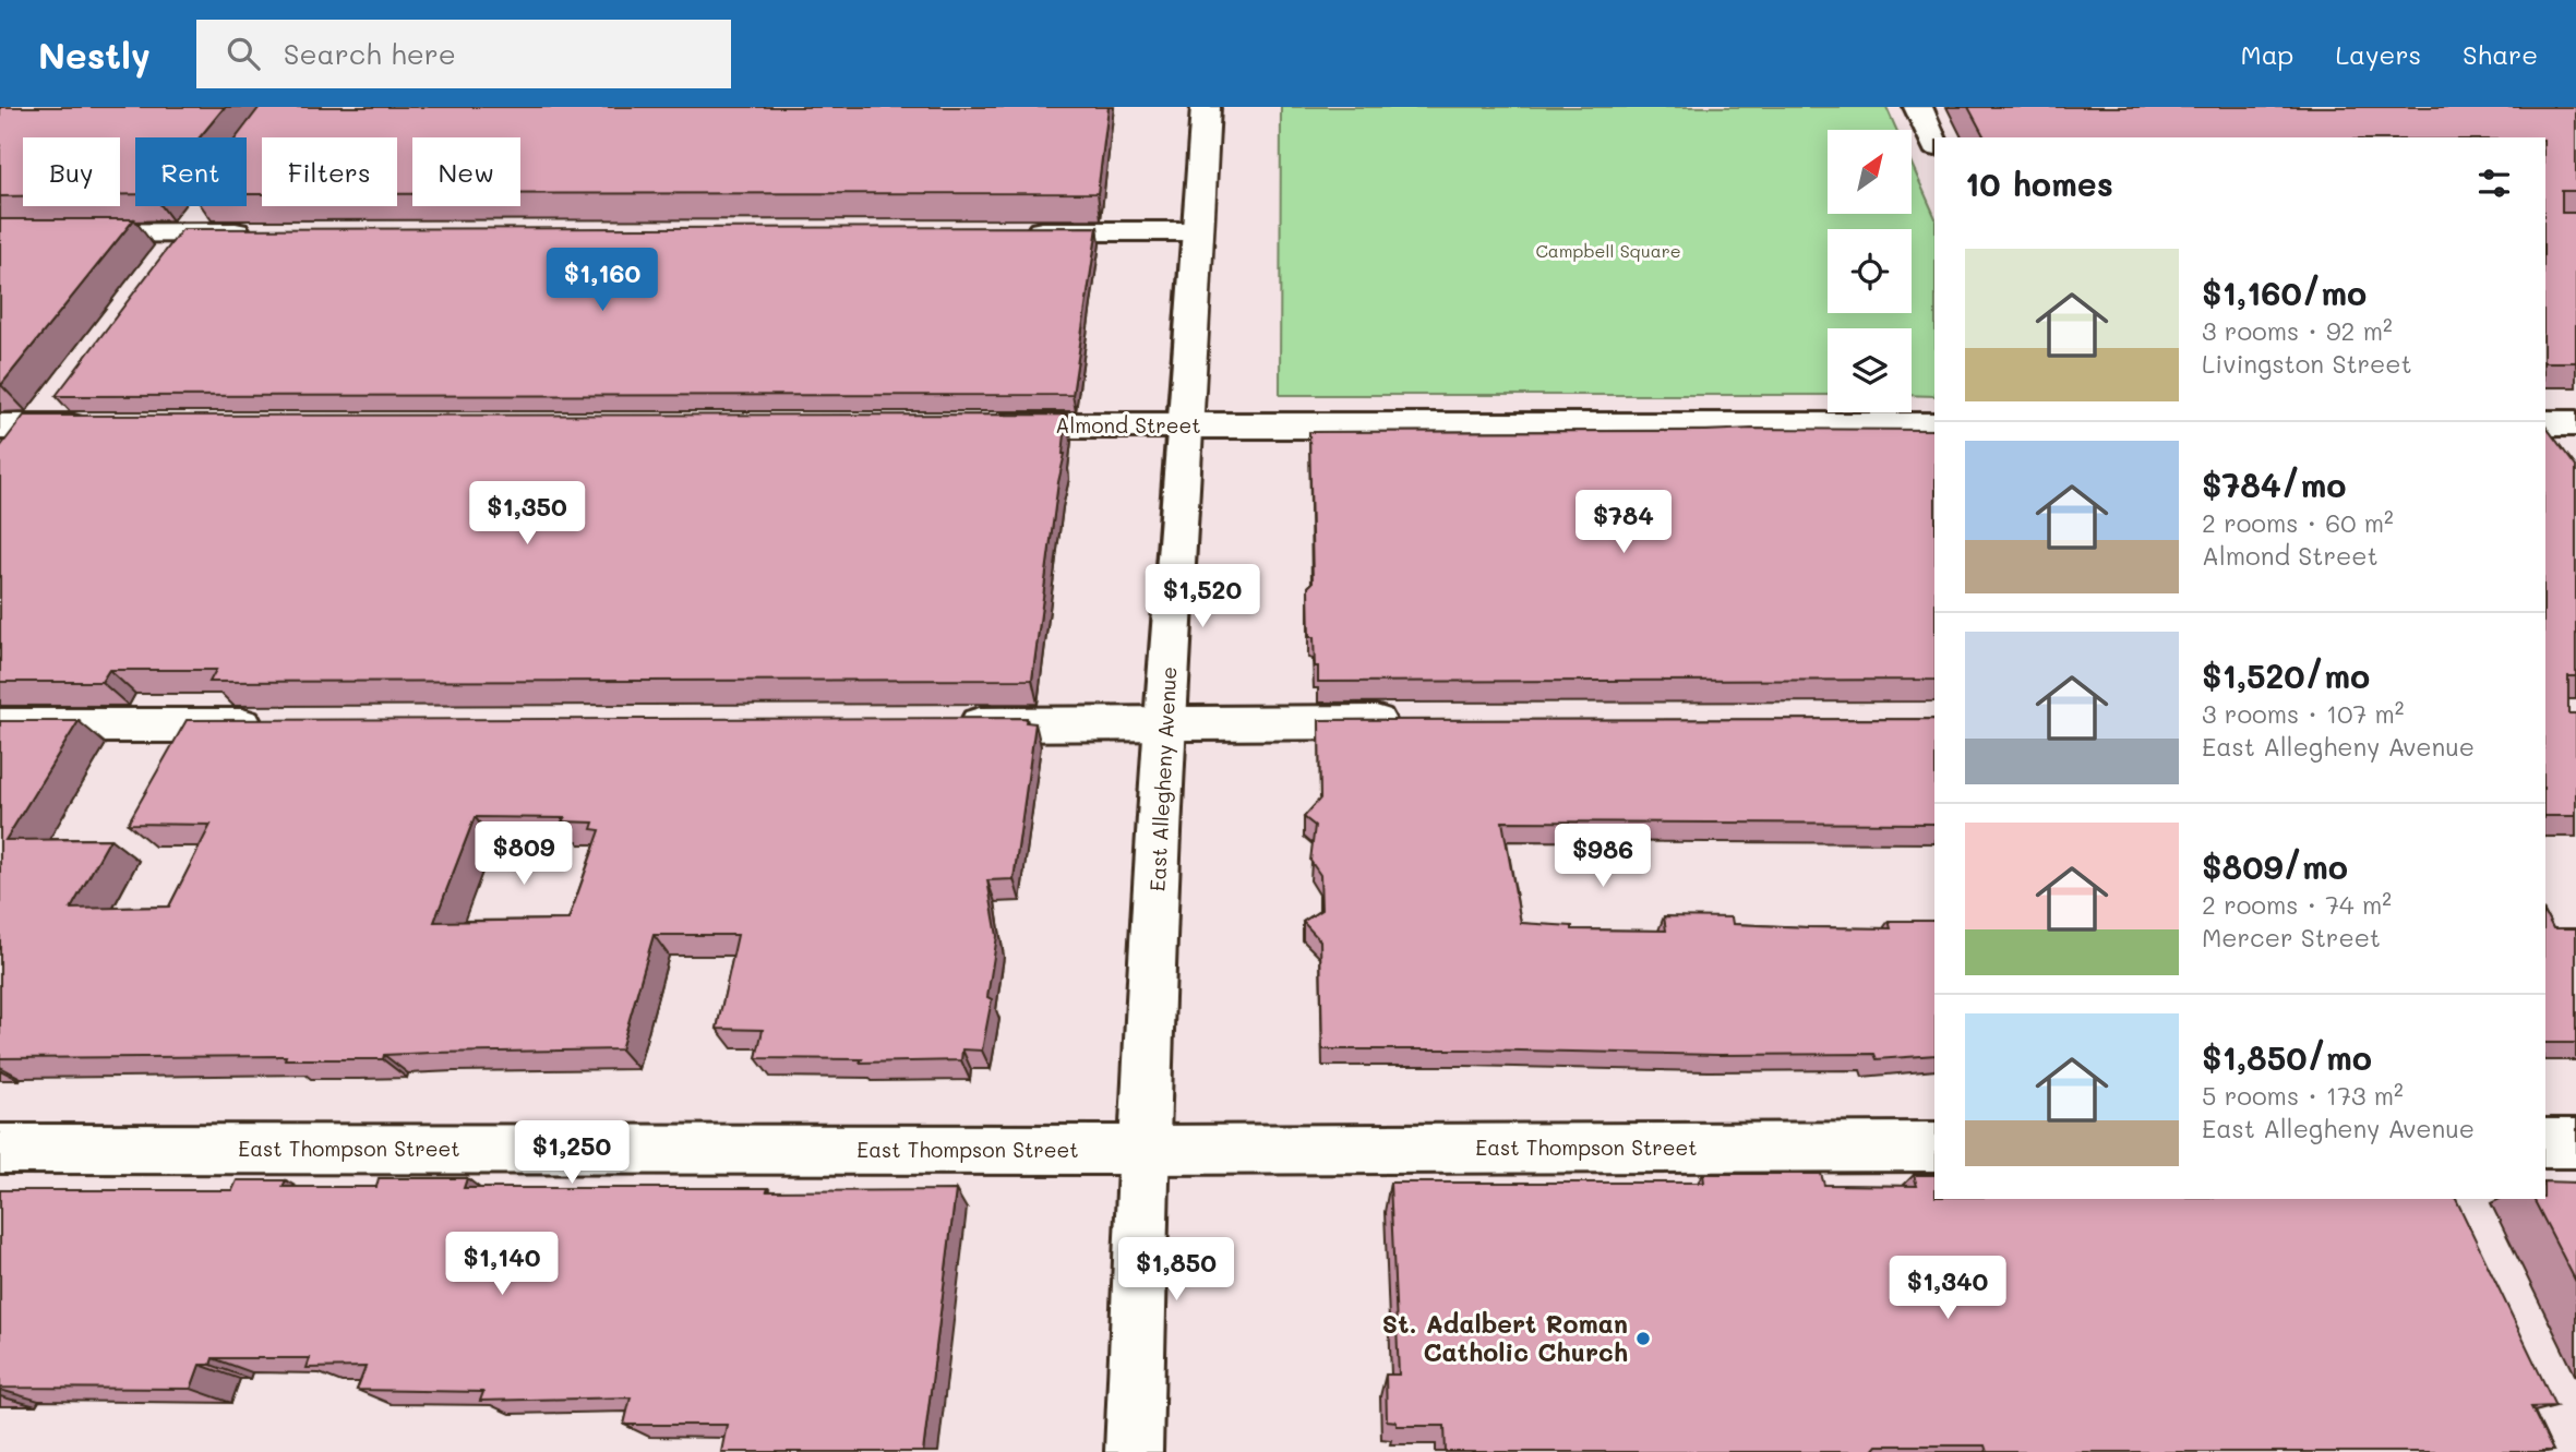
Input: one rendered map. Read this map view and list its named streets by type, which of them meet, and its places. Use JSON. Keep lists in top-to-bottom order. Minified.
{"streets":{"street":["Almond Street","East Allegheny Avenue","East Thompson Street"]},"crossings":[["Almond Street","East Allegheny Avenue"],["East Allegheny Avenue","East Thompson Street"]],"parks":["Campbell Square"],"places":["St. Adalbert Roman Catholic Church"],"north":"top right","page":{"header":"Nestly","search":"Search here","nav":["Map","Layers","Share"],"chip":["Buy","Rent","Filters","New"],"heading":"10 homes","list":[{"name":"$1,160/mo","note":"3 rooms · 92 m² · Livingston Street"},{"name":"$784/mo","note":"2 rooms · 60 m² · Almond Street"},{"name":"$1,520/mo","note":"3 rooms · 107 m² · East Allegheny Avenue"},{"name":"$809/mo","note":"2 rooms · 74 m² · Mercer Street"},{"name":"$1,850/mo","note":"5 rooms · 173 m² · East Allegheny Avenue"}],"price":["$1,160","$1,350","$784","$1,520","$809","$986","$1,250","$1,140","$1,850","$1,340"]}}
